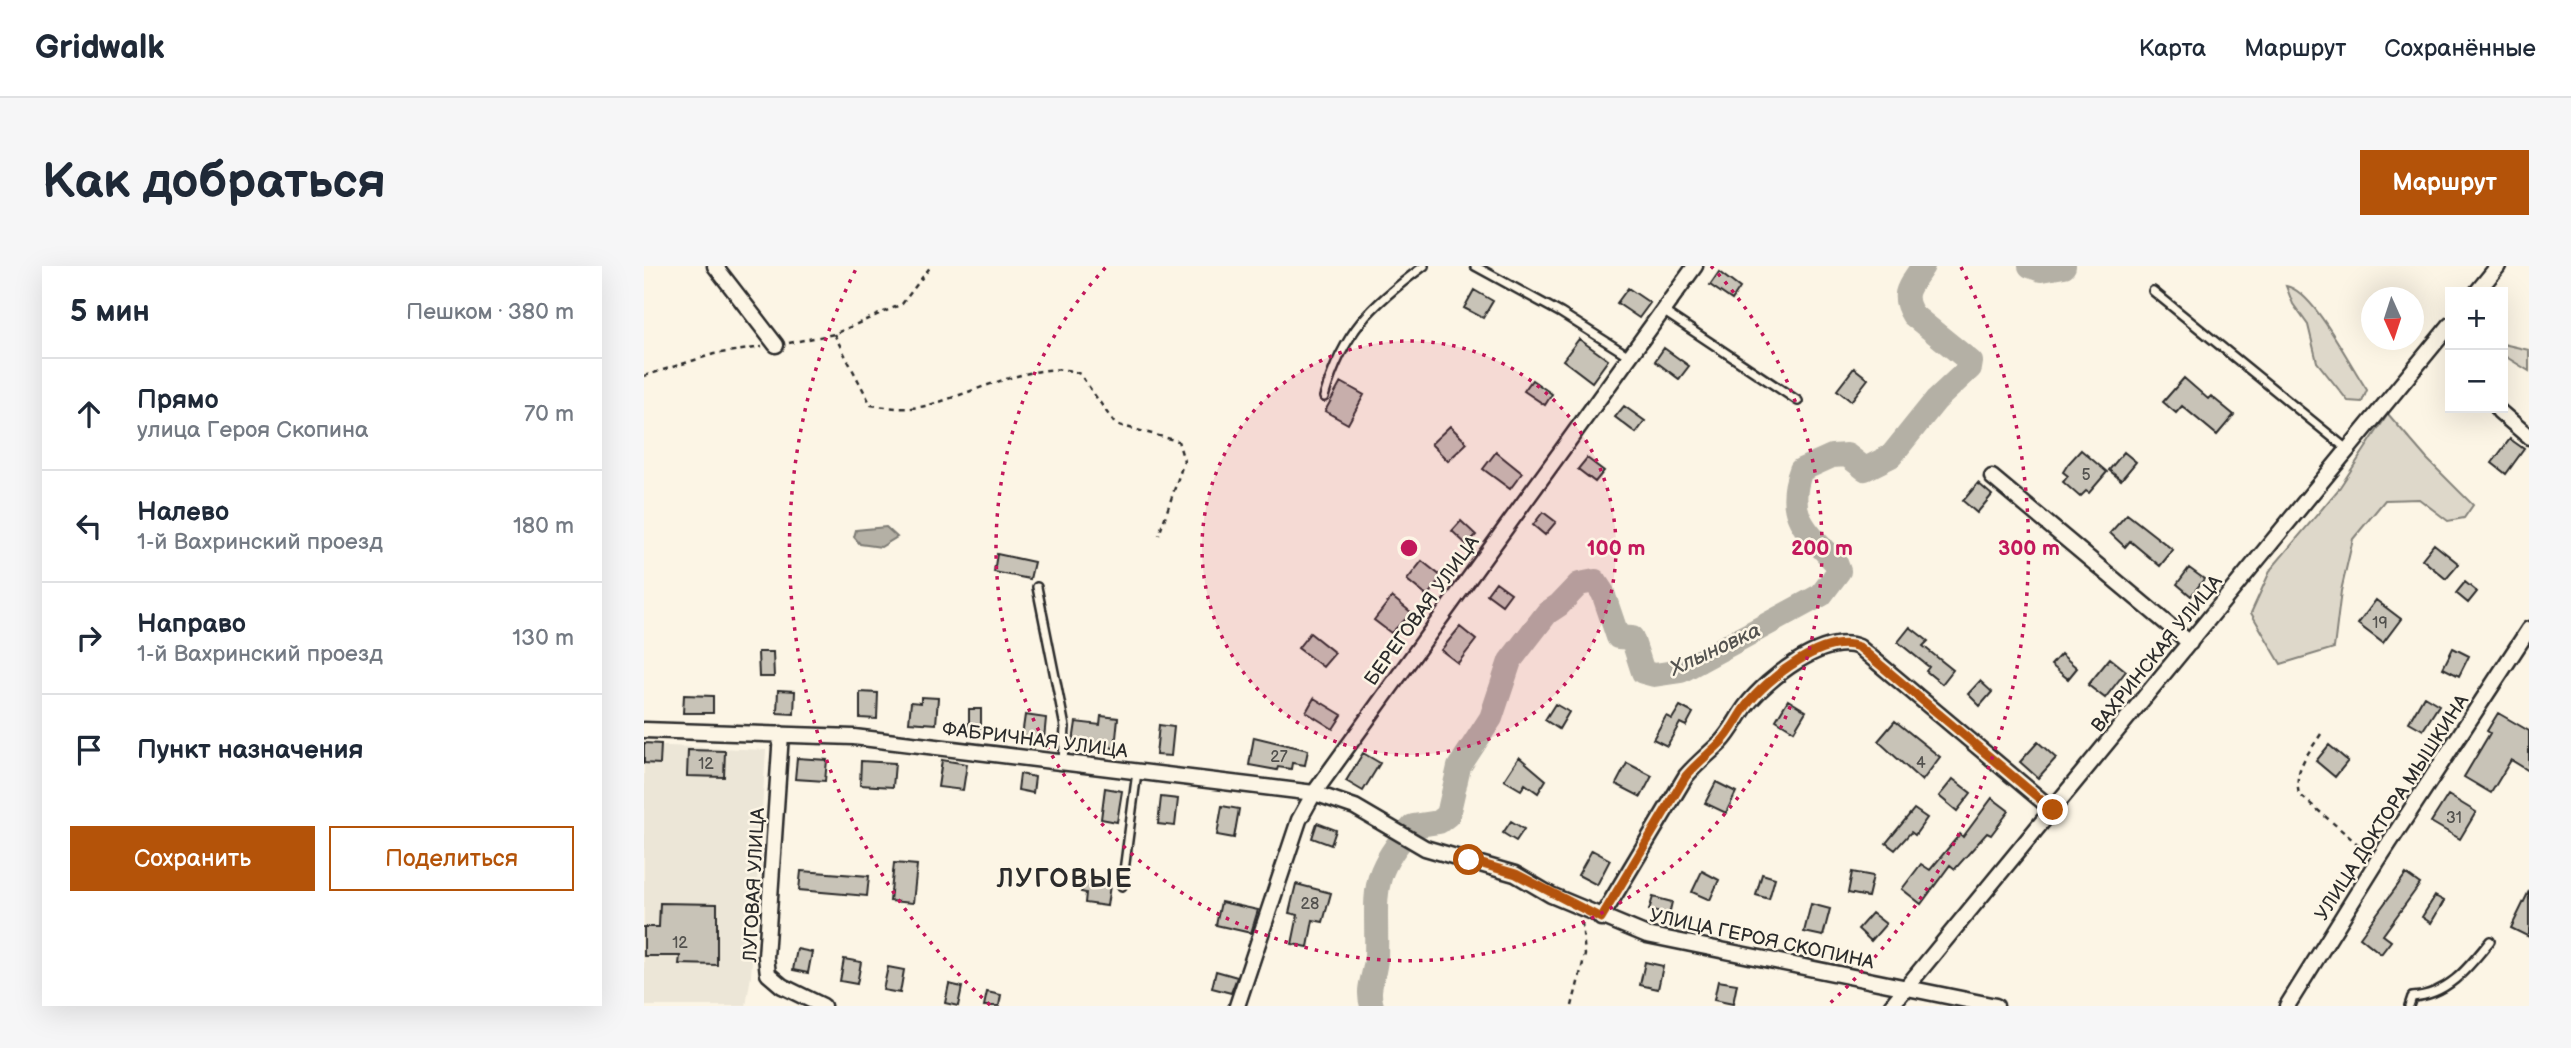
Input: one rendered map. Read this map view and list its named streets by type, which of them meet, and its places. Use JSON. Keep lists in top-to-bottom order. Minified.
{"streets":{"street":["БЕРЕГОВАЯ УЛИЦА","ВАХРИНСКАЯ УЛИЦА","ФАБРИЧНАЯ УЛИЦА","УЛИЦА ДОКТОРА МЫШКИНА","ЛУГОВАЯ УЛИЦА","УЛИЦА ГЕРОЯ СКОПИНА"]},"crossings":[["БЕРЕГОВАЯ УЛИЦА","ФАБРИЧНАЯ УЛИЦА"],["ВАХРИНСКАЯ УЛИЦА","УЛИЦА ГЕРОЯ СКОПИНА"],["ФАБРИЧНАЯ УЛИЦА","ЛУГОВАЯ УЛИЦА"],["ФАБРИЧНАЯ УЛИЦА","УЛИЦА ГЕРОЯ СКОПИНА"]],"districts":["ЛУГОВЫЕ"],"water":["Хлыновка"],"house_numbers":["5","19","27","4","12","31","28","12"],"north":"bottom","page":{"header":"Gridwalk","nav":["Карта","Маршрут","Сохранённые"],"buttons":["Маршрут",["Сохранить","Поделиться"]],"title":"Как добраться","heading":["5 мин","Пешком · 380 m"],"map_buttons":["+","−"],"list":[["Прямо","улица Героя Скопина","70 m"],["Налево","1-й Вахринский проезд","180 m"],["Направо","1-й Вахринский проезд","130 m"],"Пункт назначения"]},"rings":["100 m","200 m","300 m"]}
